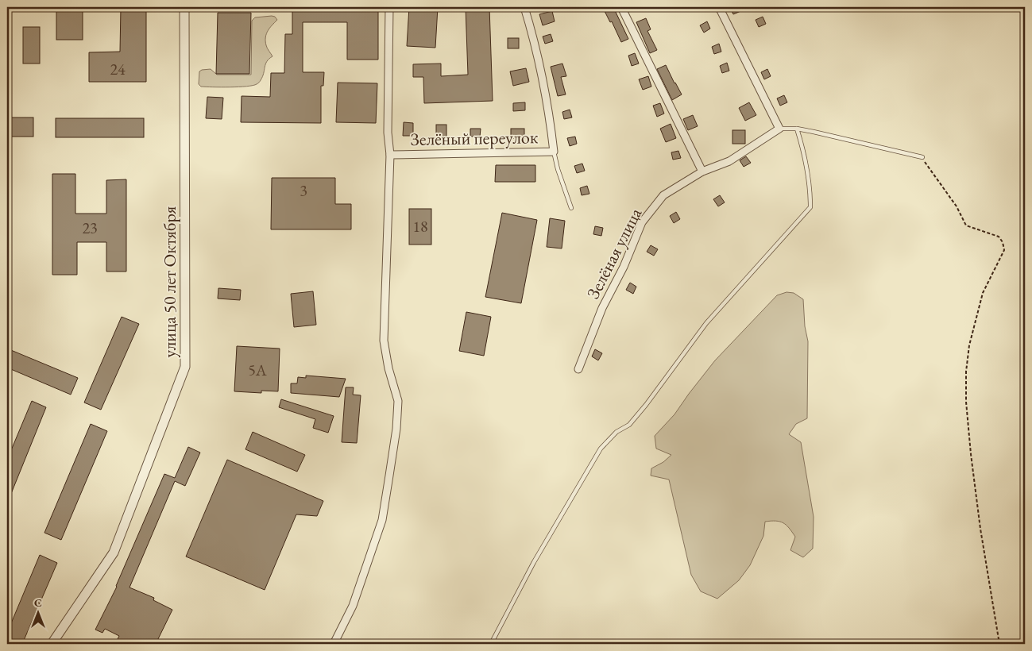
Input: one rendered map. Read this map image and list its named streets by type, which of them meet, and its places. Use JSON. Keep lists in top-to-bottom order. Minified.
{"streets":{"street":["Зелёный переулок","Зелёная улица","улица 50 лет Октября"]},"house_numbers":["24","3","18","23","5А"],"north":"top"}
